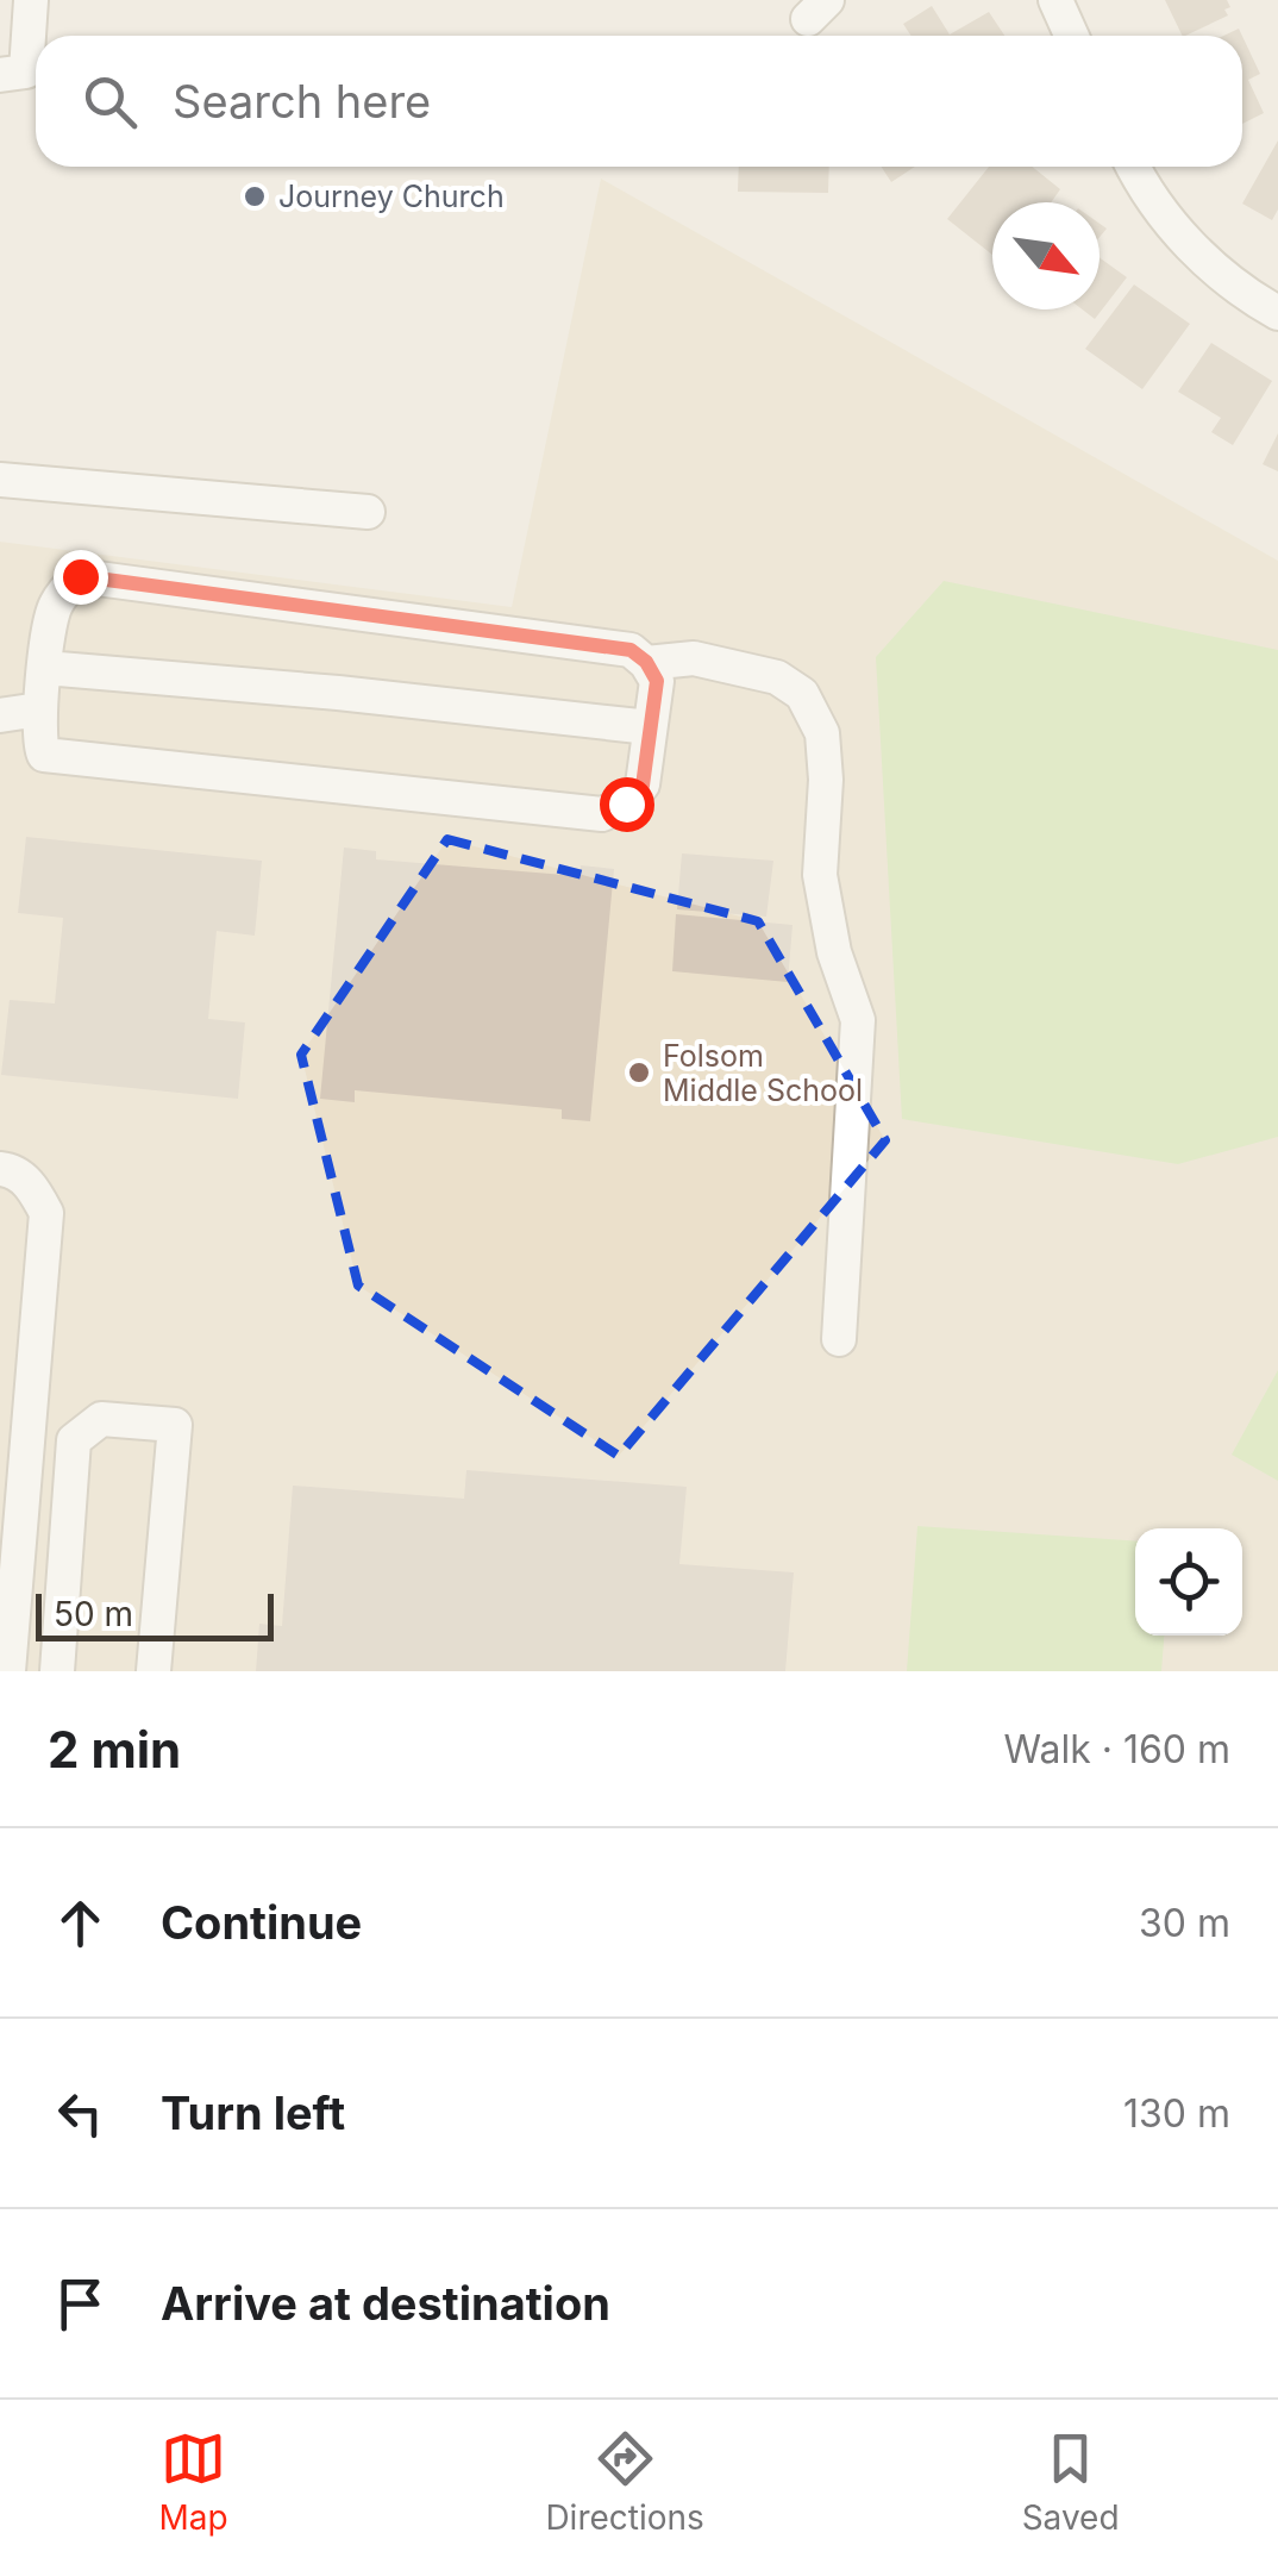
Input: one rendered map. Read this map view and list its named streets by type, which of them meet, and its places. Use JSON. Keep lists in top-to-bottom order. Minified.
{"places":["Journey Church","Folsom Middle School"],"scale_bar":"50 m","north":"bottom right","page":{"search":"Search here","scale":"50 m","heading":["2 min","Walk · 160 m"],"list":[["Continue","30 m"],["Turn left","130 m"],"Arrive at destination"],"nav":["Map","Directions","Saved"]}}
